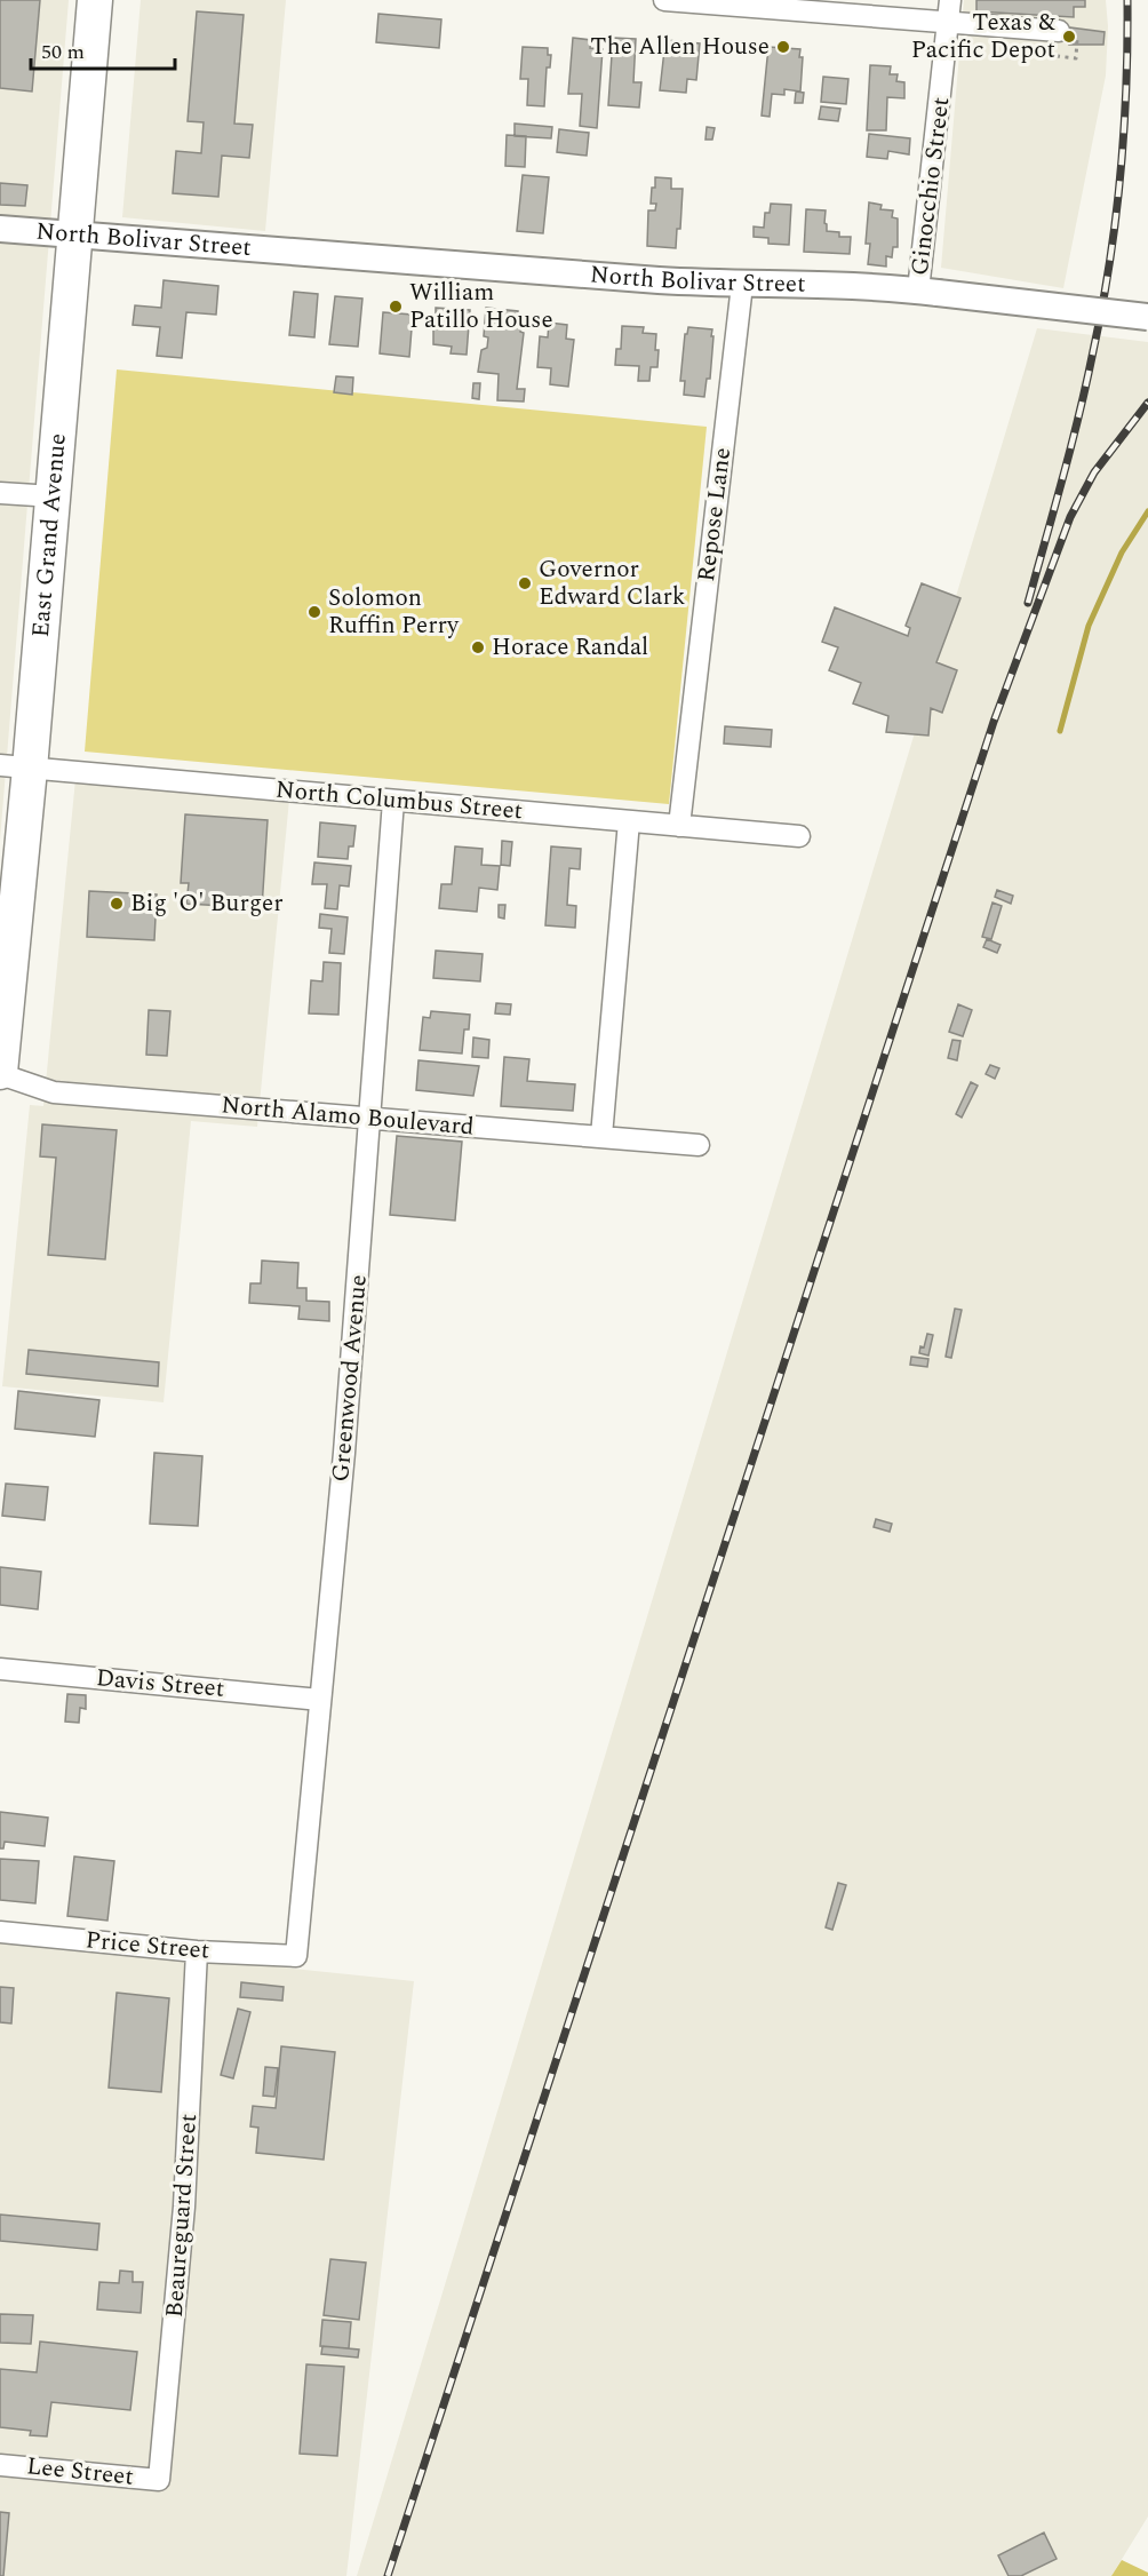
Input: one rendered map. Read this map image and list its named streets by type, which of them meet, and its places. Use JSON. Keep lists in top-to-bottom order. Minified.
{"streets":{"highway":["East Grand Avenue"],"street":["Ginocchio Street","North Bolivar Street","Repose Lane","North Columbus Street","North Alamo Boulevard","Greenwood Avenue","Davis Street","Price Street","Beaureguard Street","Lee Street"]},"crossings":[["Ginocchio Street","North Bolivar Street"],["North Bolivar Street","Repose Lane"],["North Bolivar Street","East Grand Avenue"],["Repose Lane","North Columbus Street"],["East Grand Avenue","North Columbus Street"],["East Grand Avenue","North Alamo Boulevard"],["North Columbus Street","Greenwood Avenue"],["North Alamo Boulevard","Greenwood Avenue"],["Greenwood Avenue","Davis Street"],["Greenwood Avenue","Price Street"],["Price Street","Beaureguard Street"],["Beaureguard Street","Lee Street"]],"places":["Texas & Pacific Depot","The Allen House","William Patillo House","Governor Edward Clark","Solomon Ruffin Perry","Horace Randal","Big 'O' Burger"],"scale_bar":"50 m"}
